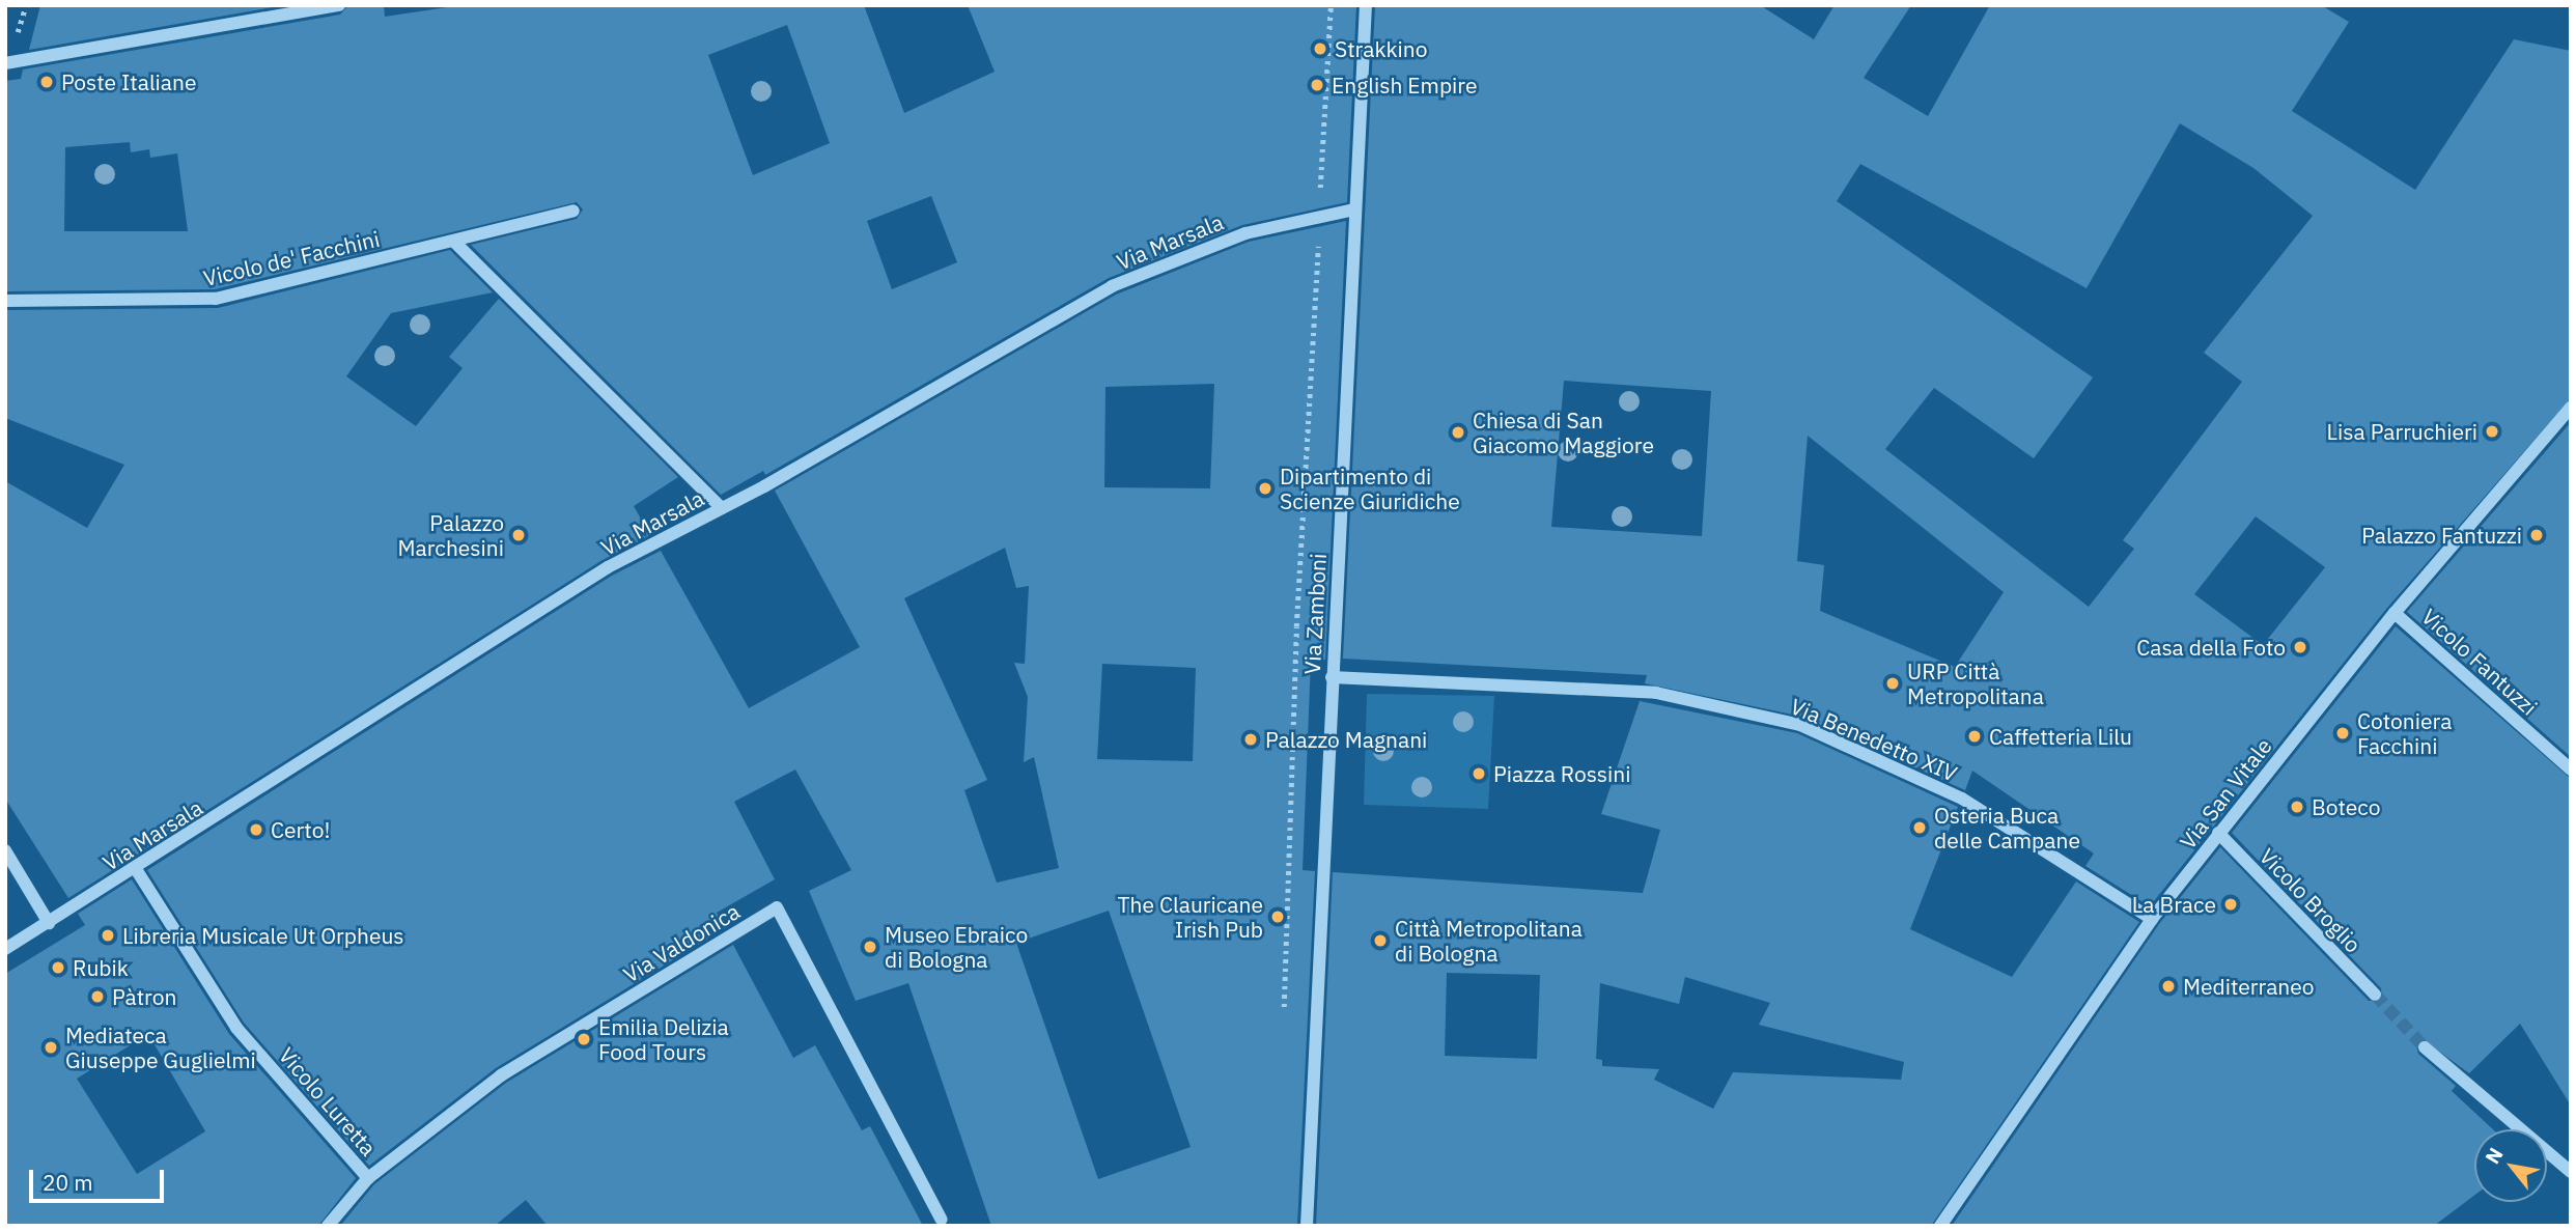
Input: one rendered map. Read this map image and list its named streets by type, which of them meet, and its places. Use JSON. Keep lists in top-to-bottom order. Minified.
{"streets":{"street":["Via Marsala","Vicolo de' Facchini","Via Zamboni","Vicolo Fantuzzi","Via Benedetto XIV","Via San Vitale","Vicolo Broglio","Via Valdonica","Vicolo Luretta"]},"crossings":[["Via Marsala","Via Zamboni"],["Via Marsala","Vicolo Luretta"],["Via Zamboni","Via Benedetto XIV"],["Vicolo Fantuzzi","Via San Vitale"],["Via Benedetto XIV","Via San Vitale"],["Via San Vitale","Vicolo Broglio"],["Via Valdonica","Vicolo Luretta"]],"places":["Strakkino","Poste Italiane","English Empire","Lisa Parruchieri","Chiesa di San Giacomo Maggiore","Dipartimento di Scienze Giuridiche","Palazzo Marchesini","Palazzo Fantuzzi","Casa della Foto","URP Città Metropolitana","Cotoniera Facchini","Caffetteria Lilu","Palazzo Magnani","Piazza Rossini","Boteco","Osteria Buca delle Campane","Certo!","La Brace","The Clauricane Irish Pub","Libreria Musicale Ut Orpheus","Città Metropolitana di Bologna","Museo Ebraico di Bologna","Rubik","Mediterraneo","Pàtron","Emilia Delizia Food Tours","Mediateca Giuseppe Guglielmi"],"scale_bar":"20 m","north":"top left"}
